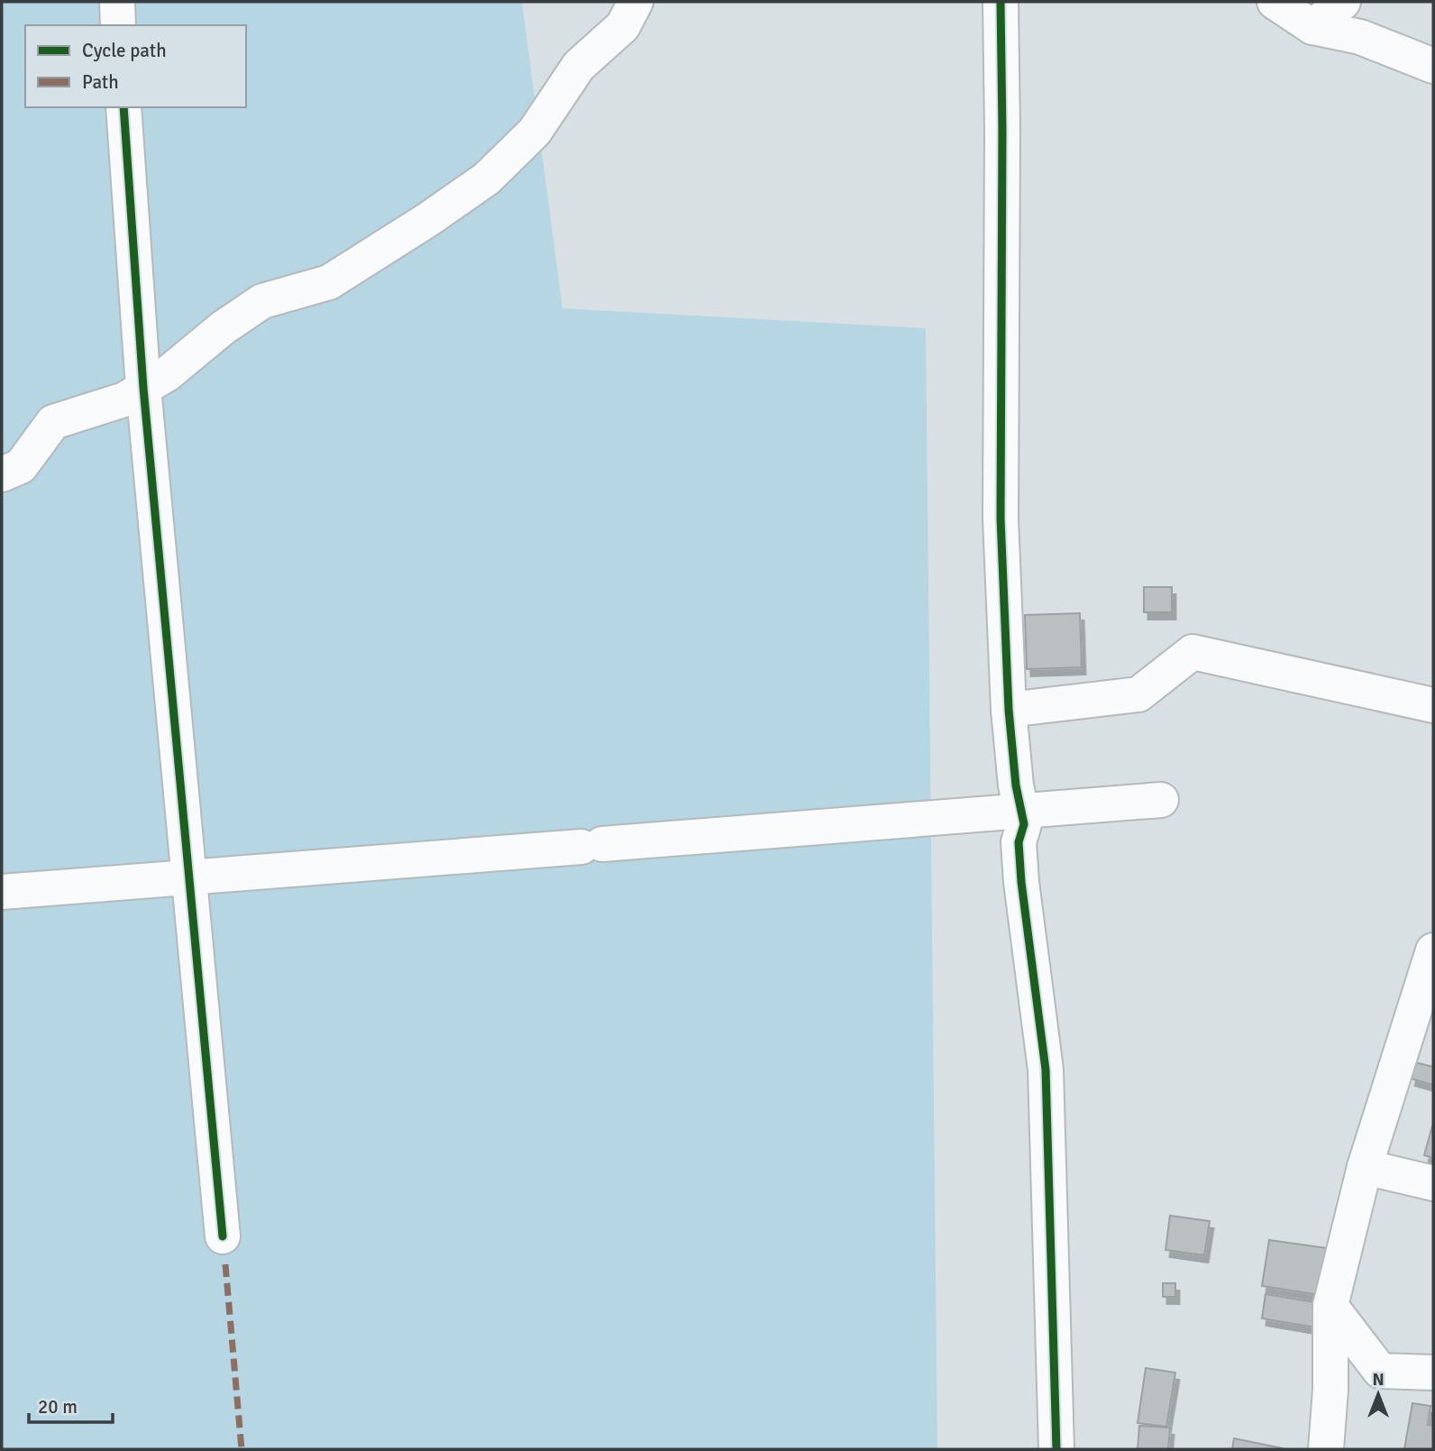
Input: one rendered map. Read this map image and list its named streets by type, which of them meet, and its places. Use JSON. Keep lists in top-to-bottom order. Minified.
{"legend":["Cycle path","Path"],"scale_bar":"20 m","north":"top"}
